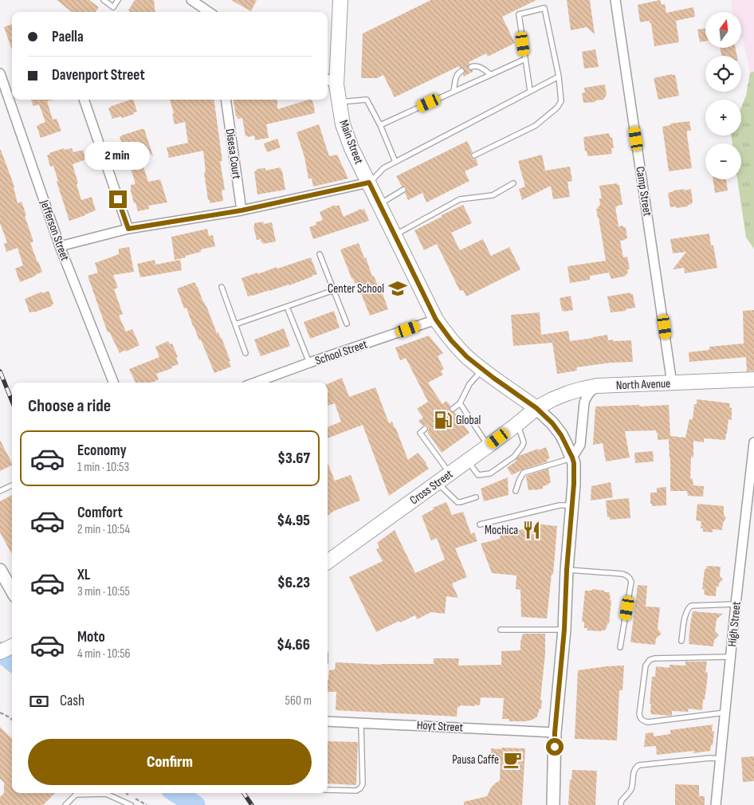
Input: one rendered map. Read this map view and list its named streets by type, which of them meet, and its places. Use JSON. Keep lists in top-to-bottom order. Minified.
{"streets":{"main road":["Main Street","North Avenue","Cross Street"],"street":["Disesa Court","Camp Street","Jefferson Street","School Street","High Street","Hoyt Street"]},"crossings":[["Main Street","School Street"],["Main Street","North Avenue"],["Main Street","Cross Street"],["Main Street","Hoyt Street"],["Camp Street","North Avenue"],["North Avenue","Cross Street"]],"places":{"school or university":["Center School"],"fuel station":["Global"],"restaurant":["Mochica"],"cafe":["Pausa Caffe"]},"north":"top","page":{"map_buttons":["+","−"],"banner":["Paella","Davenport Street"],"bubble":"2 min","heading":"Choose a ride","list":[{"name":"Economy","note":"1 min · 10:53","value":"$3.67"},{"name":"Comfort","note":"2 min · 10:54","value":"$4.95"},{"name":"XL","note":"3 min · 10:55","value":"$6.23"},{"name":"Moto","note":"4 min · 10:56","value":"$4.66"}],"pay":["Cash","560 m"],"buttons":"Confirm"}}
